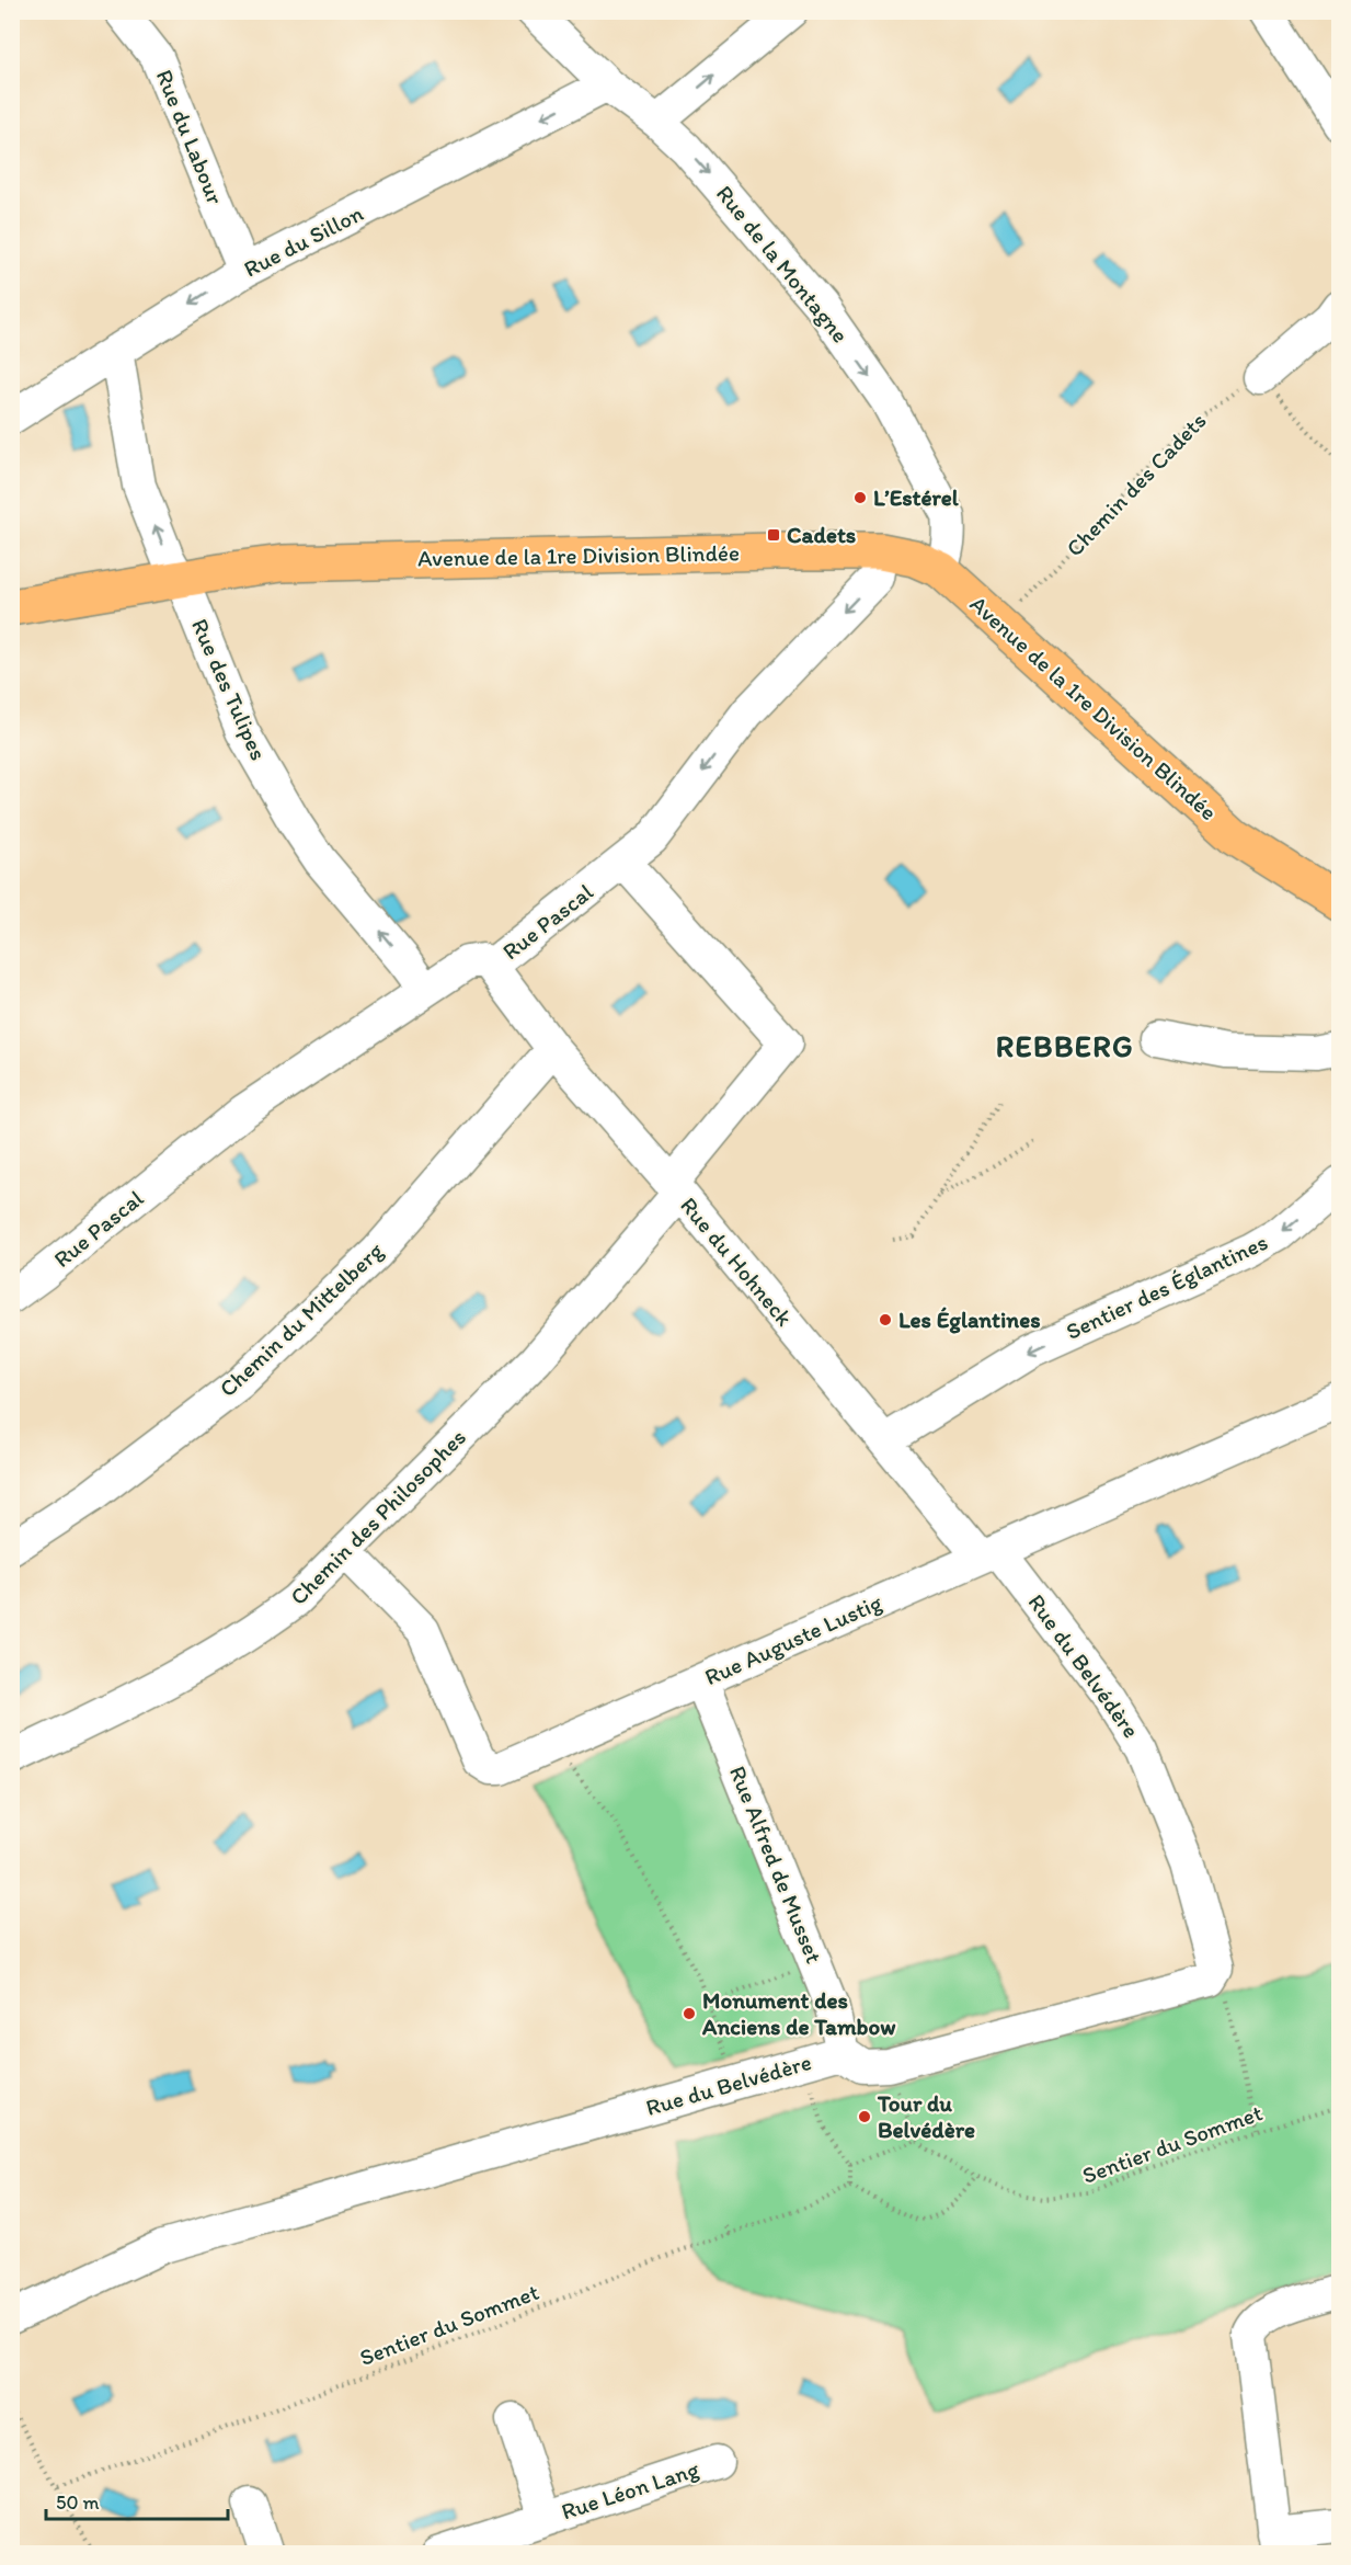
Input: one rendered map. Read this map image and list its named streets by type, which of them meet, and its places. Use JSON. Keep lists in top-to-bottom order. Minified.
{"streets":{"main road":["Avenue de la 1re Division Blindée"],"street":["Rue du Labour","Rue du Sillon","Rue de la Montagne","Rue des Tulipes","Rue Pascal","Rue du Hohneck","Sentier des Églantines","Chemin du Mittelberg","Chemin des Philosophes","Rue Auguste Lustig","Rue du Belvédère","Rue Alfred de Musset","Rue Léon Lang"],"path":["Chemin des Cadets","Sentier du Sommet"]},"crossings":[["Rue du Labour","Rue du Sillon"],["Rue du Sillon","Rue de la Montagne"],["Rue du Sillon","Rue des Tulipes"],["Rue de la Montagne","Avenue de la 1re Division Blindée"],["Chemin des Cadets","Avenue de la 1re Division Blindée"],["Avenue de la 1re Division Blindée","Rue des Tulipes"],["Avenue de la 1re Division Blindée","Rue Pascal"],["Rue des Tulipes","Rue Pascal"],["Rue Pascal","Rue du Hohneck"],["Rue Pascal","Chemin des Philosophes"],["Rue du Hohneck","Sentier des Églantines"],["Rue du Hohneck","Chemin du Mittelberg"],["Rue du Hohneck","Chemin des Philosophes"],["Rue du Hohneck","Rue Auguste Lustig"],["Rue du Hohneck","Rue du Belvédère"],["Chemin des Philosophes","Rue Auguste Lustig"],["Rue Auguste Lustig","Rue du Belvédère"],["Rue Auguste Lustig","Rue Alfred de Musset"],["Rue du Belvédère","Rue Alfred de Musset"]],"one_way":["Rue du Sillon","Rue de la Montagne","Rue des Tulipes","Sentier des Églantines"],"districts":["REBBERG"],"places":{"other":["L’Estérel","Les Églantines","Monument des Anciens de Tambow","Tour du Belvédère"],"transit":["Cadets"]},"scale_bar":"50 m"}
